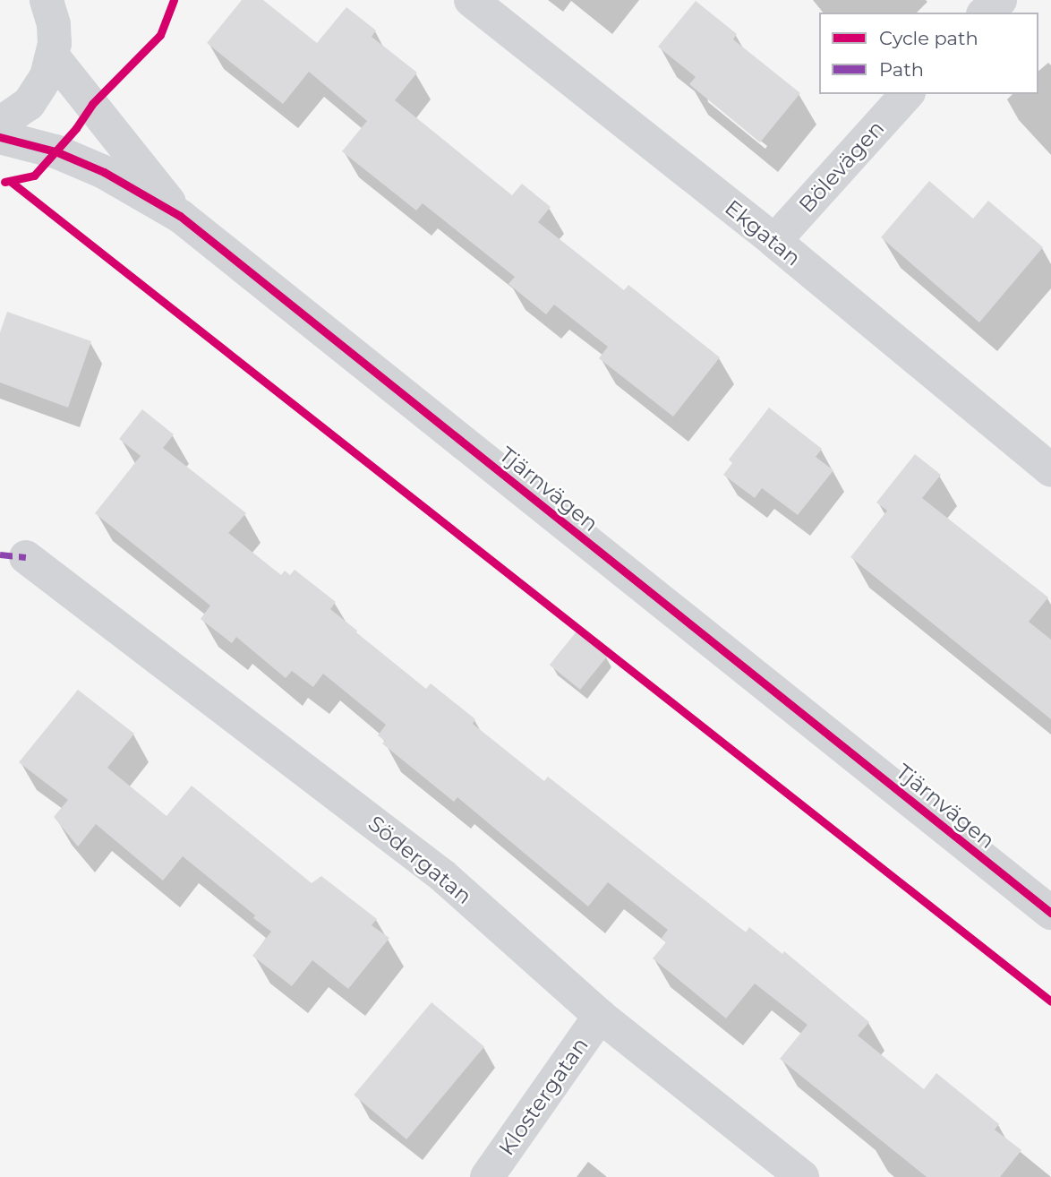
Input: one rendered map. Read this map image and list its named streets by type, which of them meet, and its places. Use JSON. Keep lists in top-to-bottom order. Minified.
{"streets":{"street":["Bölevägen","Ekgatan","Tjärnvägen","Södergatan","Klostergatan"]},"crossings":[["Bölevägen","Ekgatan"],["Södergatan","Klostergatan"]],"legend":["Cycle path","Path"]}
